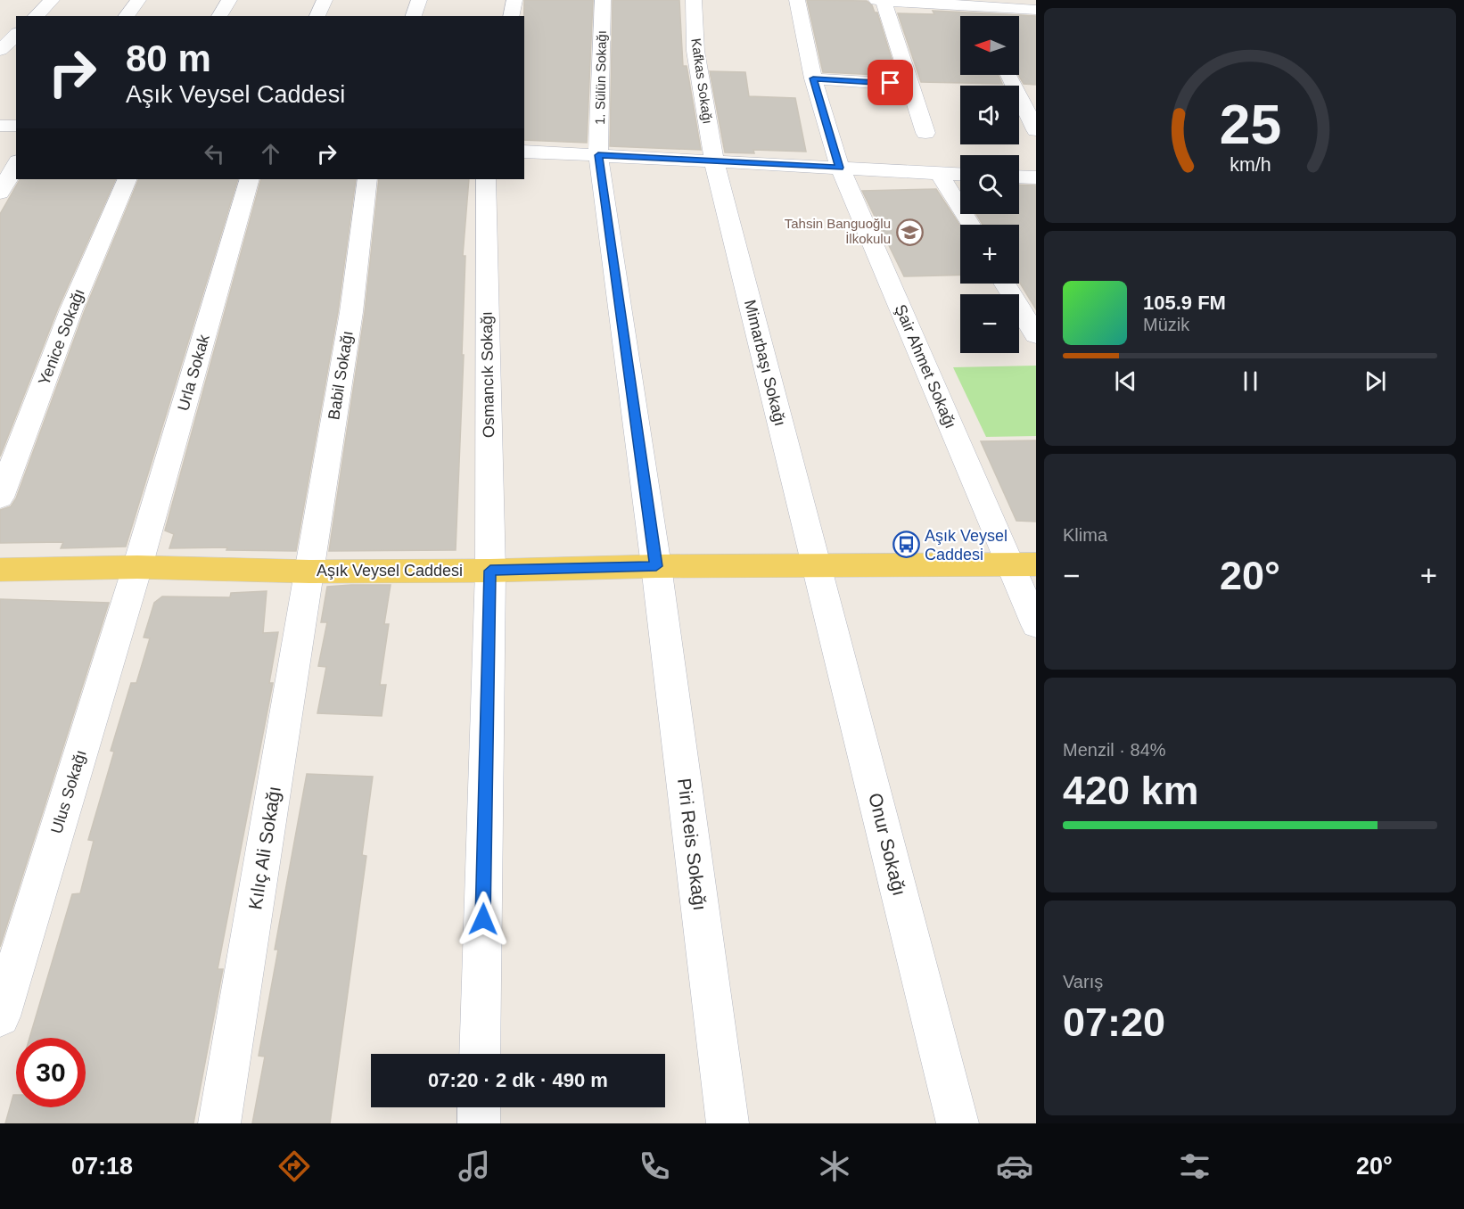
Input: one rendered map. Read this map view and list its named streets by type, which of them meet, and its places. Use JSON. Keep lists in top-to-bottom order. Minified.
{"streets":{"main road":["Aşık Veysel Caddesi"],"street":["1. Sülün Sokağı","Kafkas Sokağı","Yenice Sokağı","Mimarbaşı Sokağı","Şair Ahmet Sokağı","Urla Sokak","Osmancık Sokağı","Babil Sokağı","Ulus Sokağı","Piri Reis Sokağı","Onur Sokağı","Kılıç Ali Sokağı"]},"crossings":[["1. Sülün Sokağı","Aşık Veysel Caddesi"],["1. Sülün Sokağı","Piri Reis Sokağı"],["Kafkas Sokağı","Mimarbaşı Sokağı"],["Mimarbaşı Sokağı","Aşık Veysel Caddesi"],["Mimarbaşı Sokağı","Onur Sokağı"],["Şair Ahmet Sokağı","Aşık Veysel Caddesi"],["Urla Sokak","Aşık Veysel Caddesi"],["Urla Sokak","Ulus Sokağı"],["Osmancık Sokağı","Aşık Veysel Caddesi"],["Babil Sokağı","Aşık Veysel Caddesi"],["Babil Sokağı","Kılıç Ali Sokağı"],["Aşık Veysel Caddesi","Ulus Sokağı"],["Aşık Veysel Caddesi","Piri Reis Sokağı"],["Aşık Veysel Caddesi","Onur Sokağı"],["Aşık Veysel Caddesi","Kılıç Ali Sokağı"]],"places":{"school or university":["Tahsin Banguoğlu İlkokulu"],"bus stop":["Aşık Veysel Caddesi"]},"north":"left","page":{"map_buttons":["+","−"],"turn":["80 m","Aşık Veysel Caddesi"],"song":["105.9 FM","Müzik"],"tile":["Klima",["Menzil · 84%","420 km"],["Varış","07:20"]],"heat":["−","20°","+"],"limit":"30","trip":"07:20 · 2 dk · 490 m","tabs":["07:18","20°"],"gauge":["25","km/h"]}}
